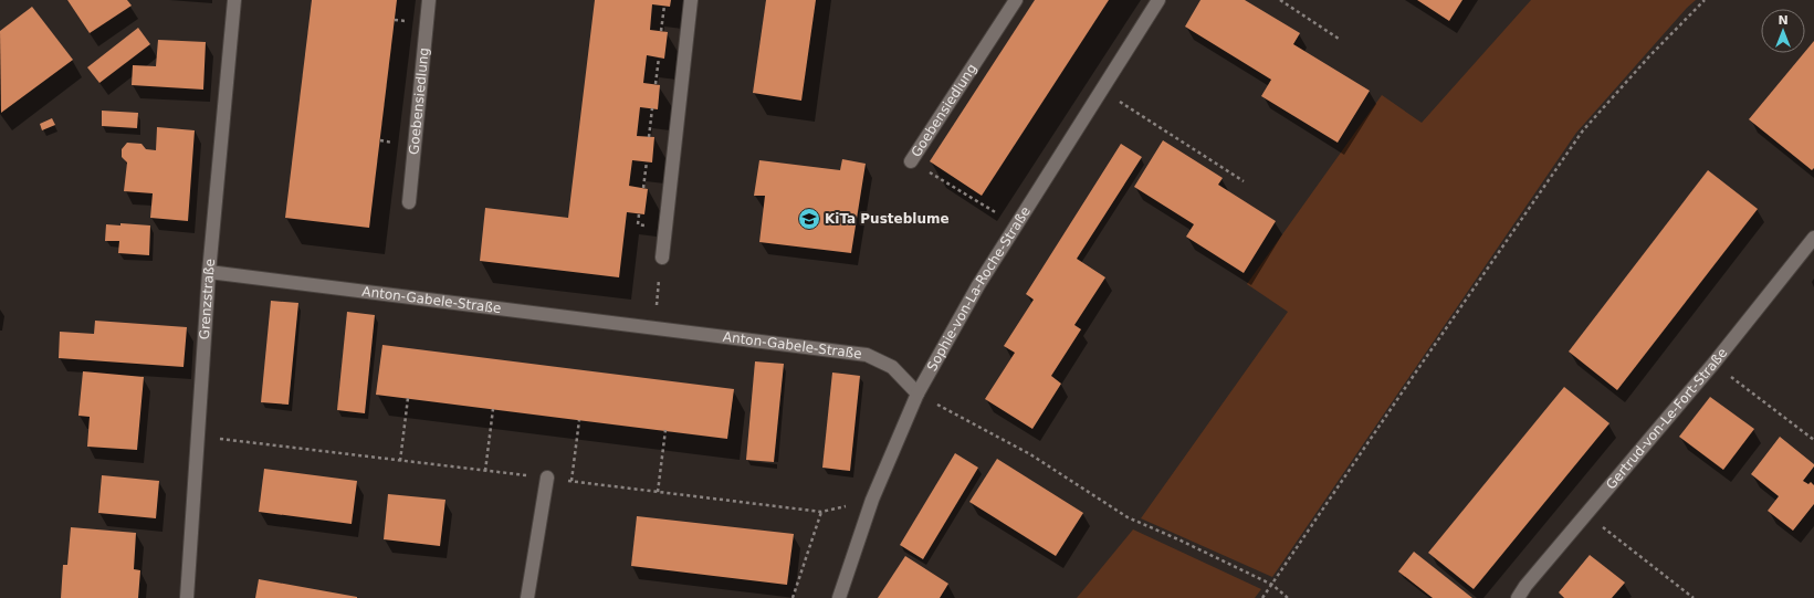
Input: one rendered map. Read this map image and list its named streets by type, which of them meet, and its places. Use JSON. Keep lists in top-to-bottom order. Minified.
{"streets":{"street":["Goebensiedlung","Sophie-von-La-Roche-Straße","Grenzstraße","Anton-Gabele-Straße","Gertrud-von-Le-Fort-Straße"]},"crossings":[["Goebensiedlung","Sophie-von-La-Roche-Straße"],["Sophie-von-La-Roche-Straße","Anton-Gabele-Straße"],["Grenzstraße","Anton-Gabele-Straße"]],"places":{"school or university":["KiTa Pusteblume"]},"north":"top"}
